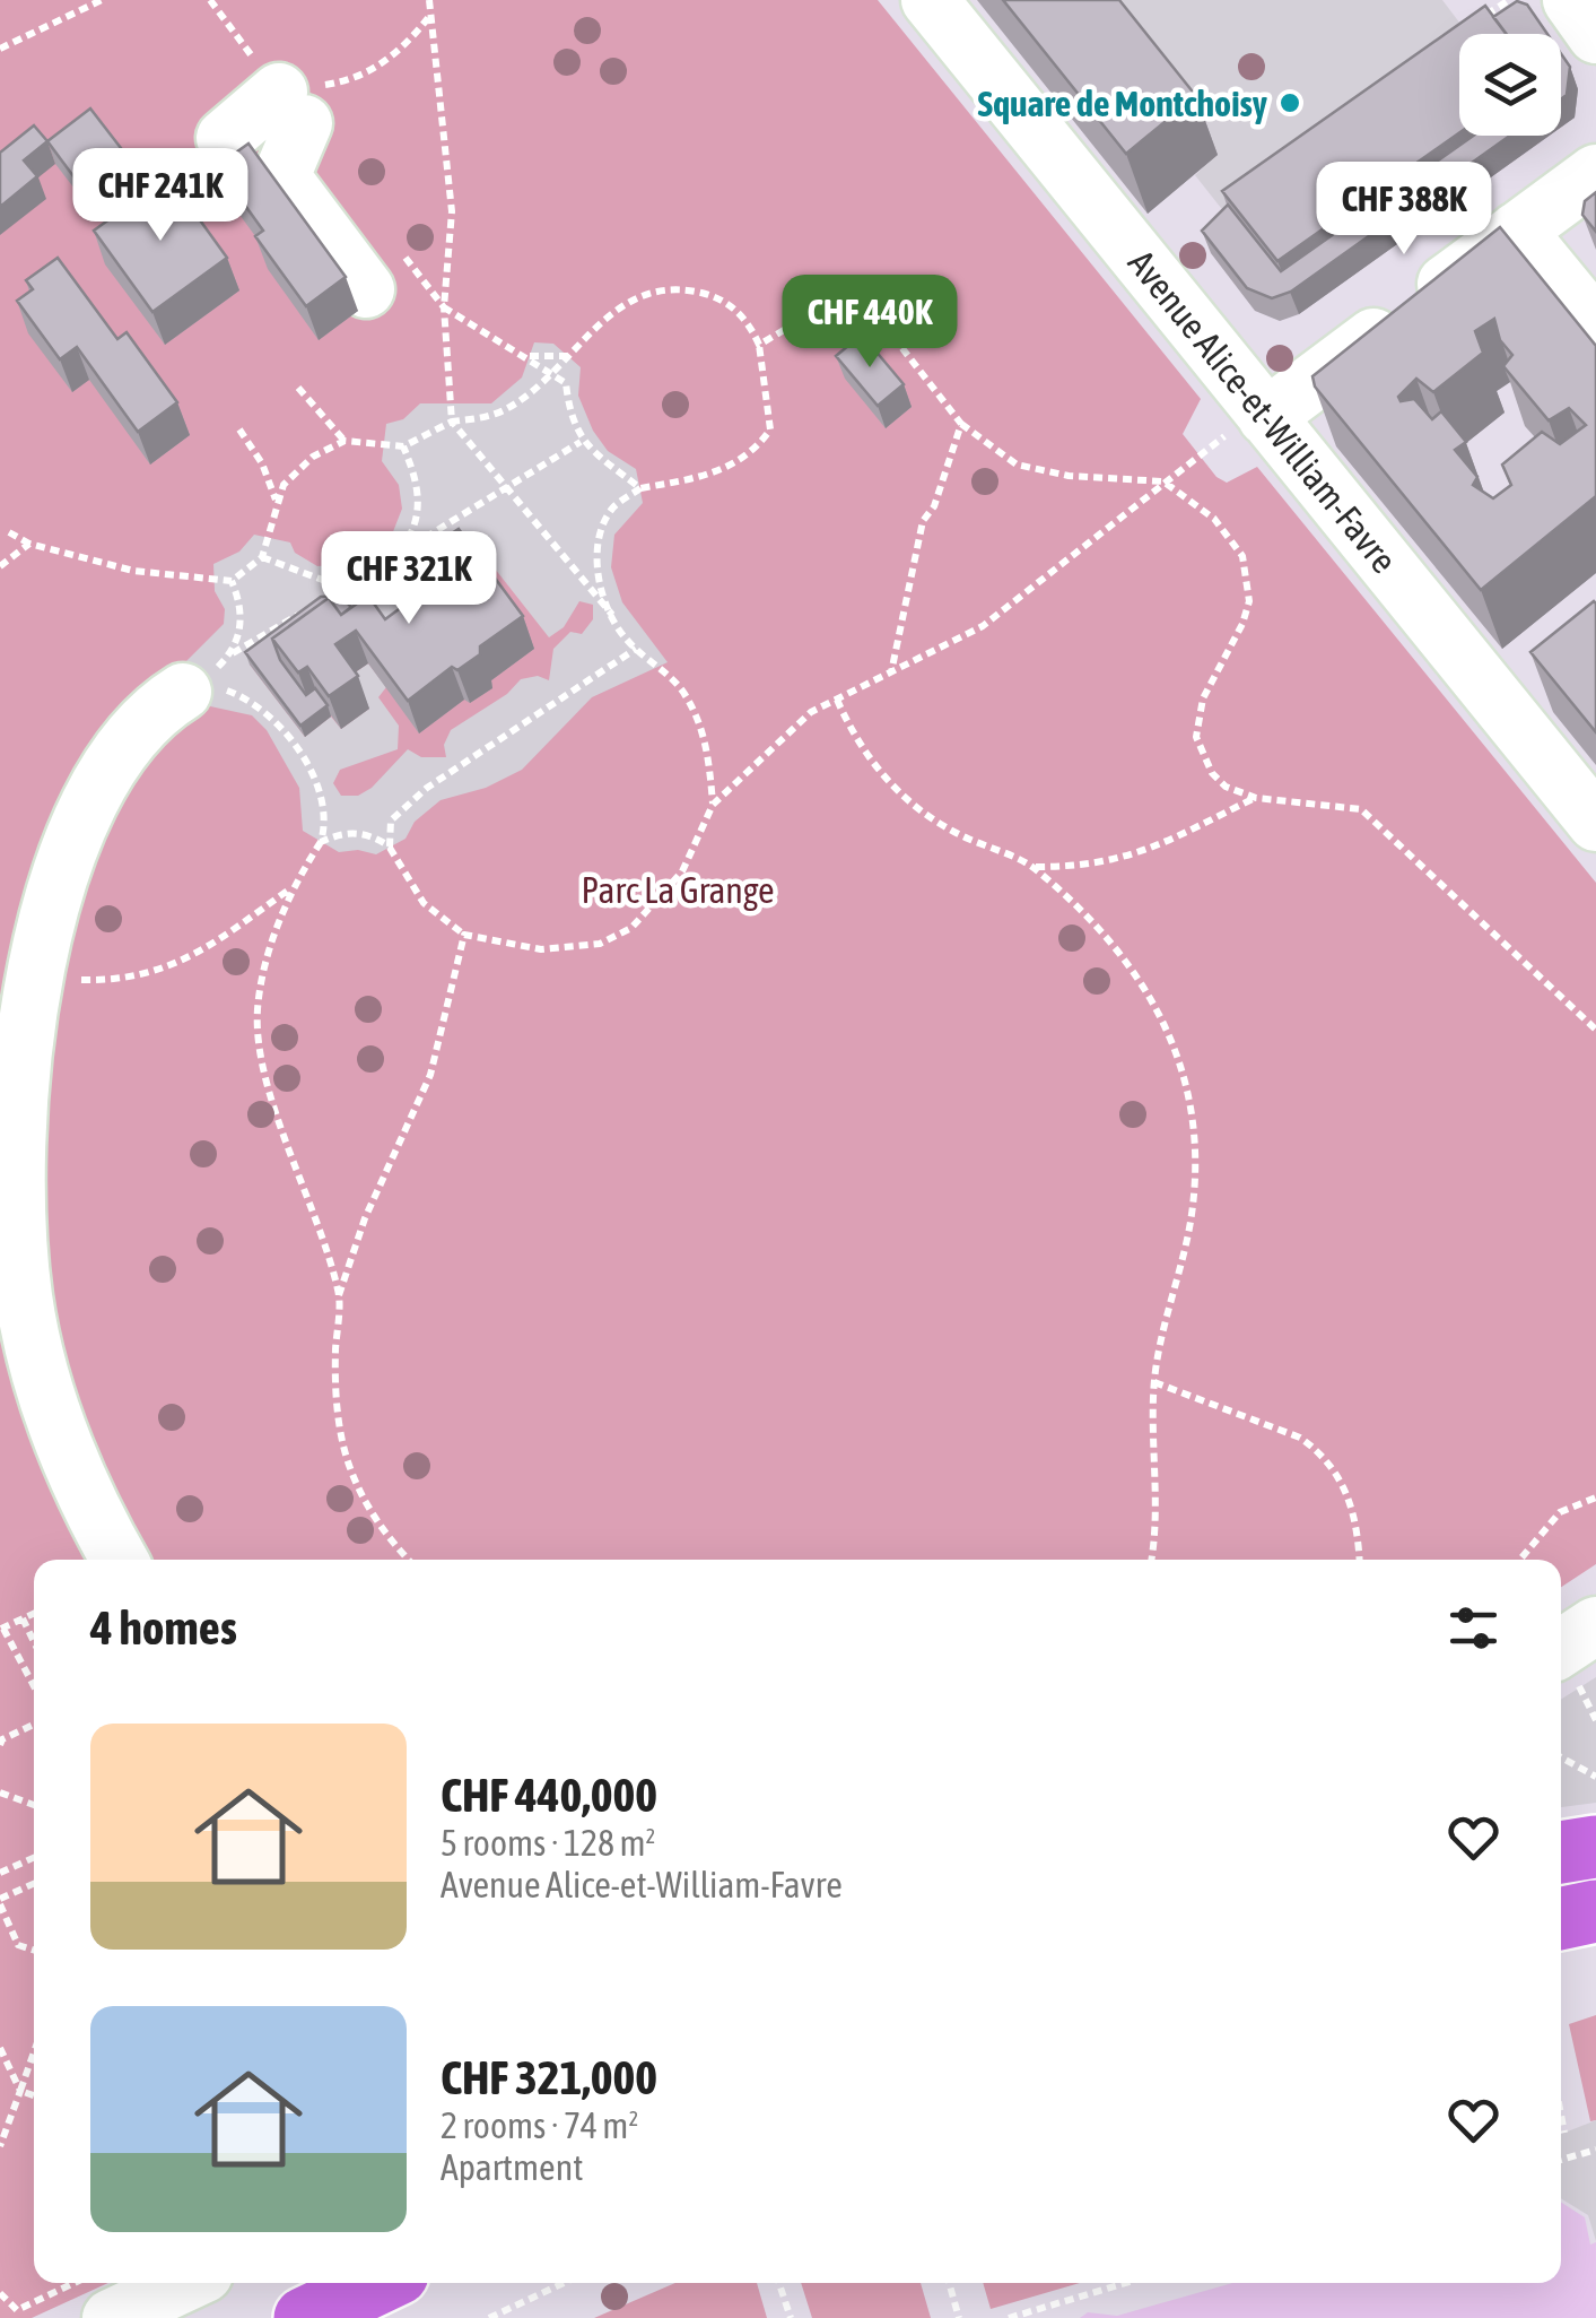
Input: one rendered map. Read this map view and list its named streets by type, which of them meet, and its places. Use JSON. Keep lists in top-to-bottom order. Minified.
{"streets":{"street":["Avenue Alice-et-William-Favre"]},"parks":["Parc La Grange"],"places":["Square de Montchoisy"],"page":{"price":["CHF 241K","CHF 388K","CHF 440K","CHF 321K"],"heading":"4 homes","list":[{"name":"CHF 440,000","note":"5 rooms · 128 m² · Avenue Alice-et-William-Favre"},{"name":"CHF 321,000","note":"2 rooms · 74 m² · Apartment"}]}}
